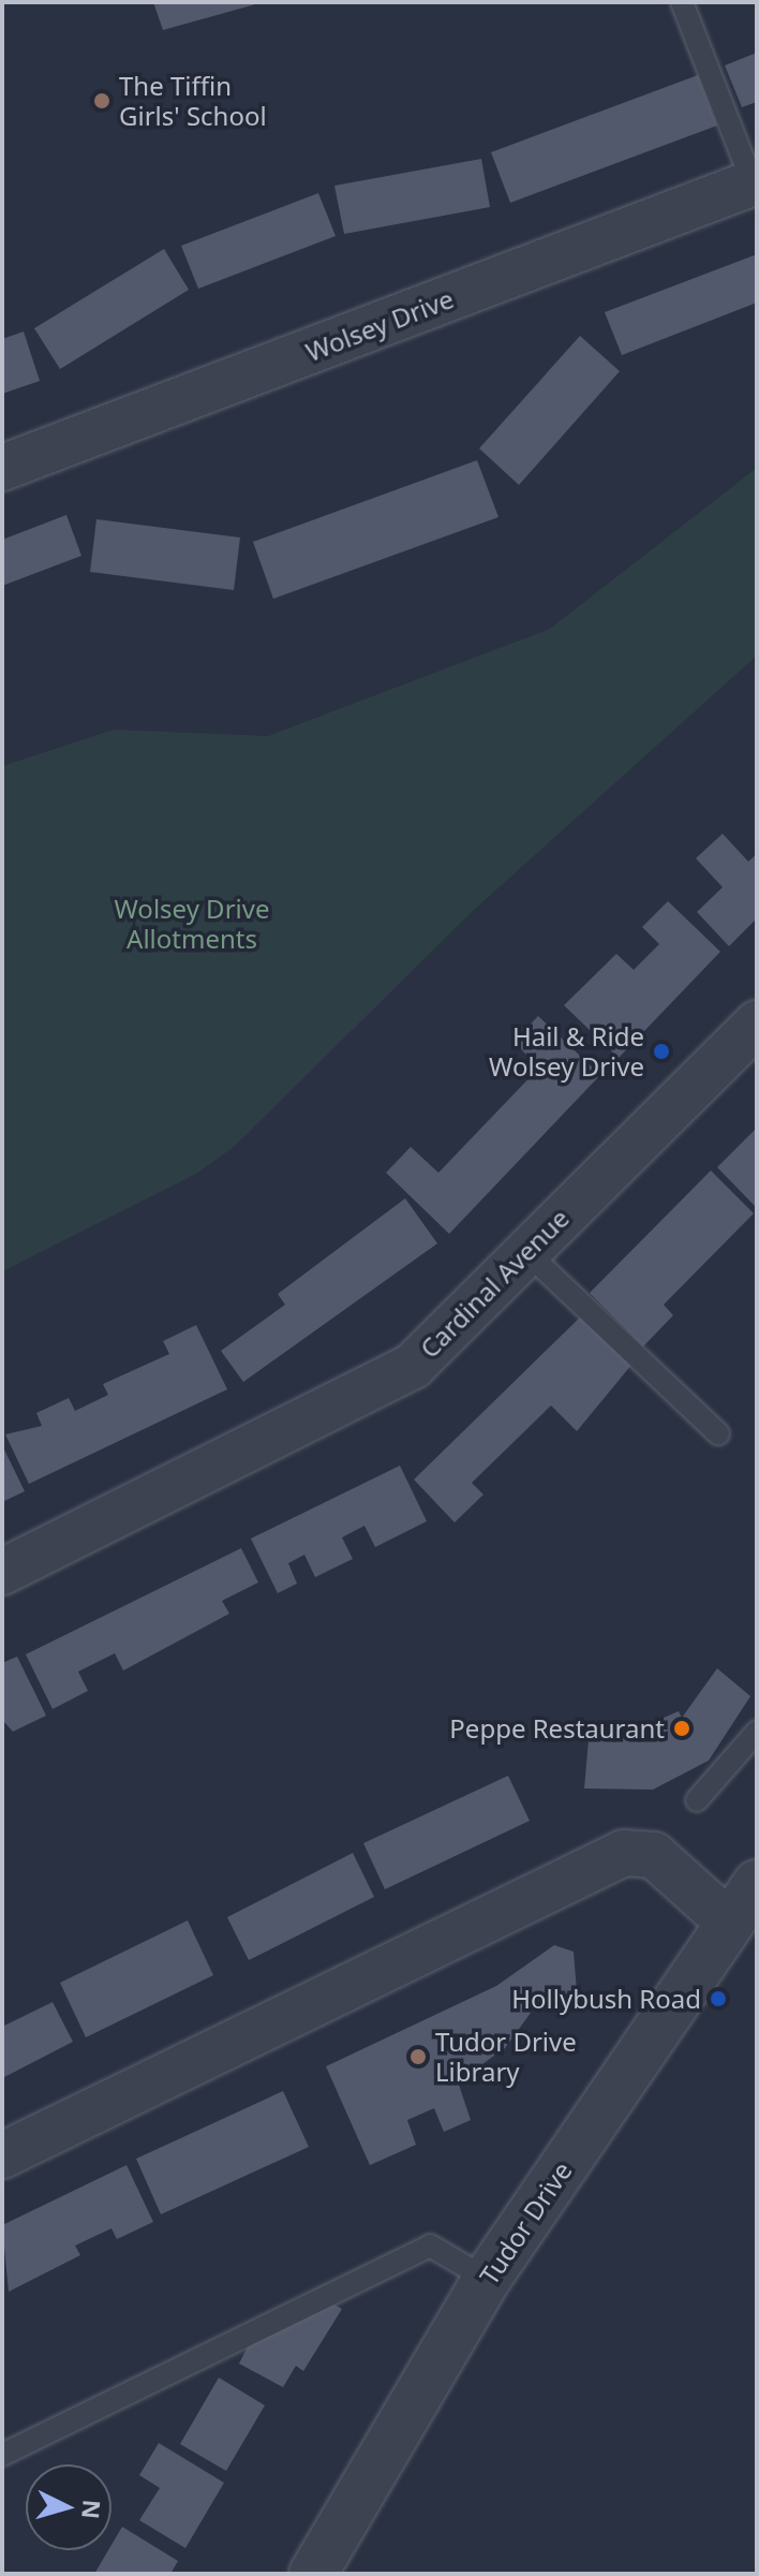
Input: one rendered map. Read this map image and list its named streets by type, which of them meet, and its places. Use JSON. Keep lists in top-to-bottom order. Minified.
{"streets":{"street":["Wolsey Drive","Cardinal Avenue","Tudor Drive"]},"parks":["Wolsey Drive Allotments"],"places":["The Tiffin Girls' School","Hail & Ride Wolsey Drive","Peppe Restaurant","Hollybush Road","Tudor Drive Library"],"north":"right"}
